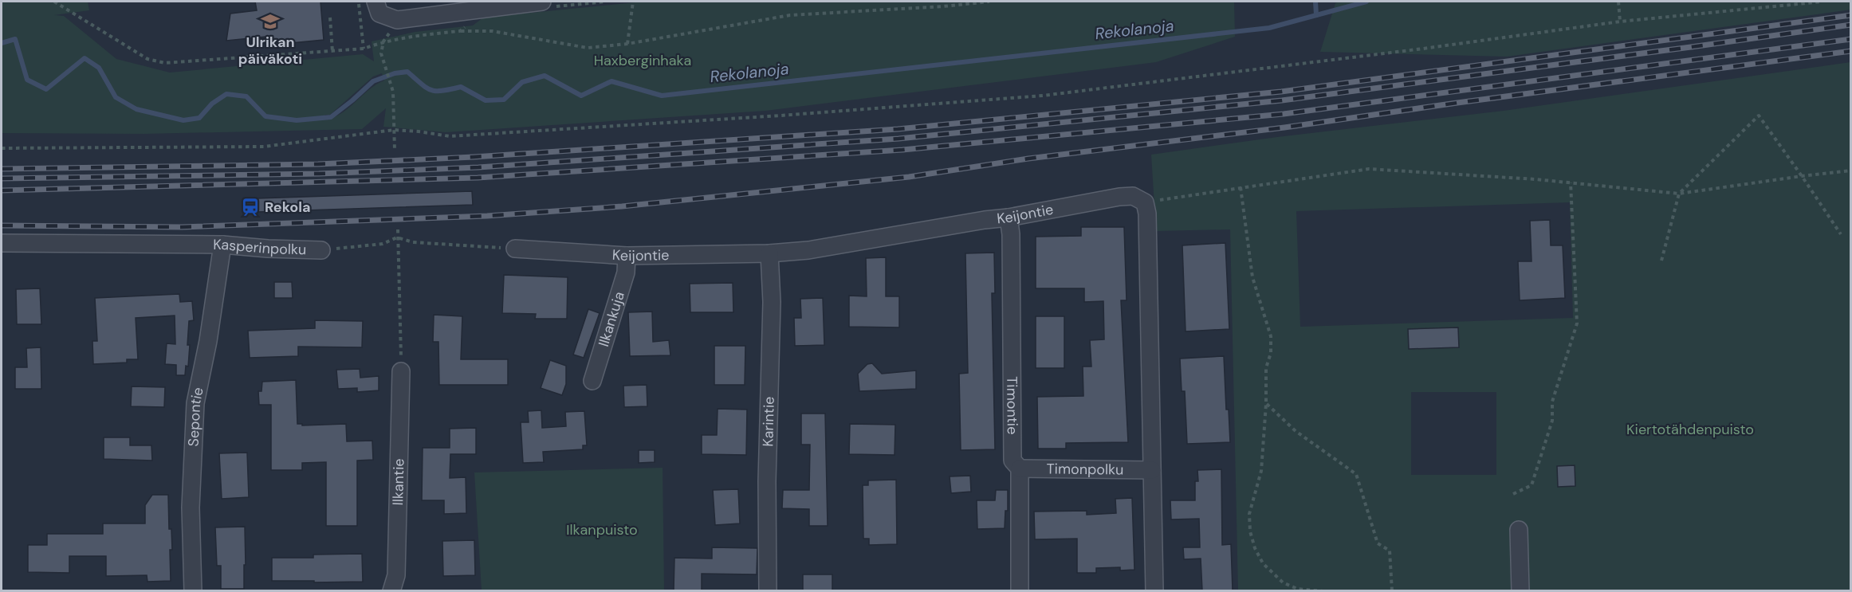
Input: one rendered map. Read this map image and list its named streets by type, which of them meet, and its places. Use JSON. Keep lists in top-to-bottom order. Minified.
{"streets":{"street":["Keijontie","Kasperinpolku","Ilkankuja","Timontie","Sepontie","Karintie","Timonpolku","Ilkantie"]},"crossings":[["Keijontie","Ilkankuja"],["Keijontie","Timontie"],["Keijontie","Karintie"],["Kasperinpolku","Sepontie"],["Timontie","Timonpolku"]],"water":["Rekolanoja"],"parks":["Haxberginhaka","Kiertotähdenpuisto","Ilkanpuisto"],"places":{"school or university":["Ulrikan päiväkoti"],"station":["Rekola"]}}
